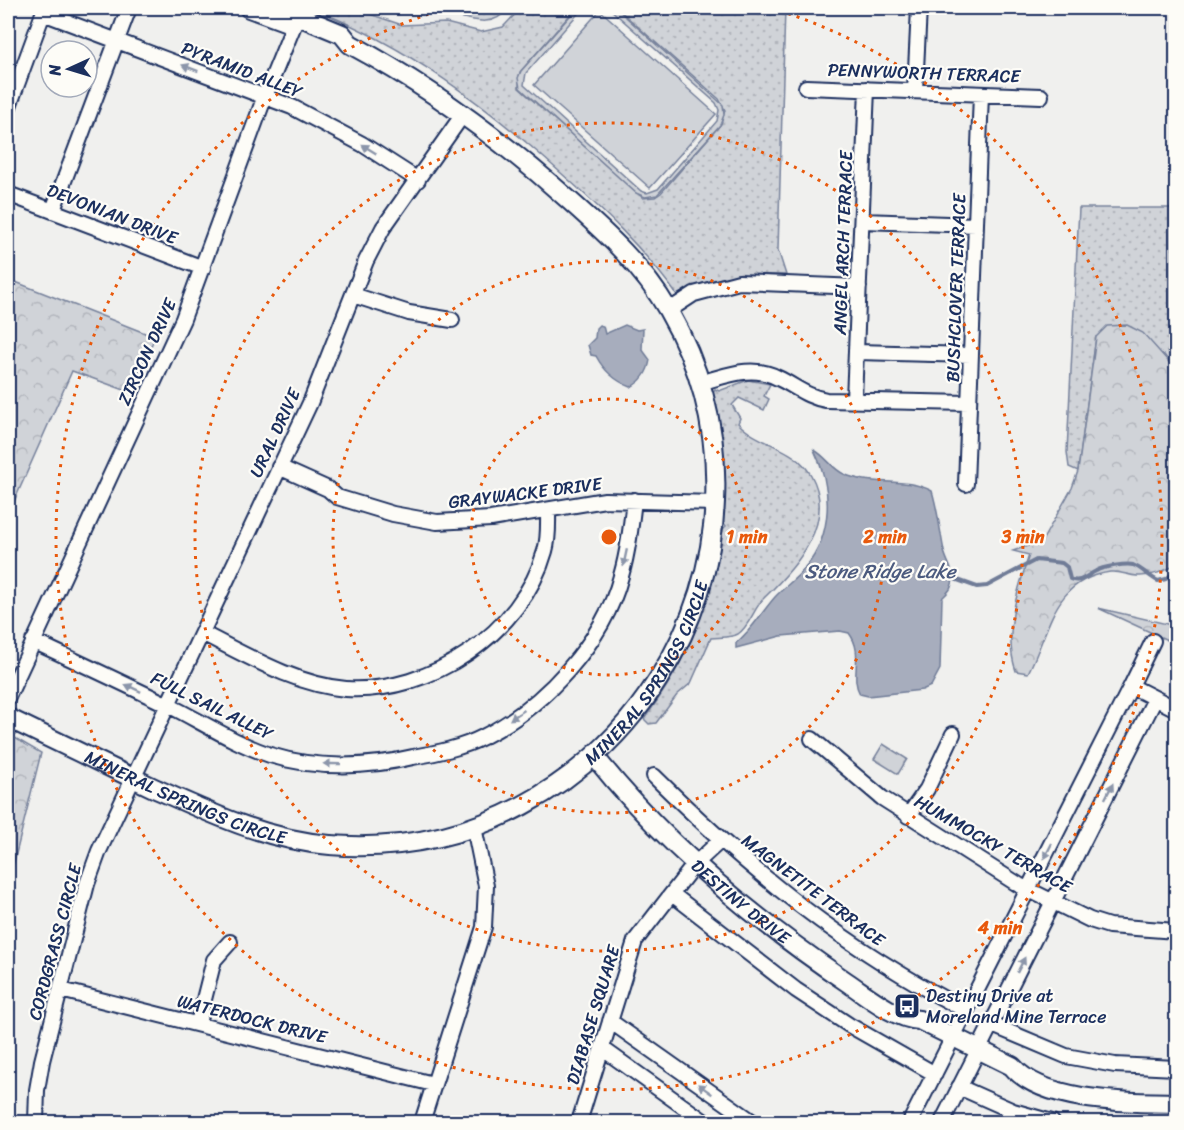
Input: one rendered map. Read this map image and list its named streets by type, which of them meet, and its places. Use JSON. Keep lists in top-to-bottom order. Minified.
{"streets":{"street":["PYRAMID ALLEY","PENNYWORTH TERRACE","DEVONIAN DRIVE","ANGEL ARCH TERRACE","BUSHCLOVER TERRACE","ZIRCON DRIVE","URAL DRIVE","GRAYWACKE DRIVE","MINERAL SPRINGS CIRCLE","FULL SAIL ALLEY","HUMMOCKY TERRACE","MAGNETITE TERRACE","DESTINY DRIVE","CORDGRASS CIRCLE","DIABASE SQUARE","WATERDOCK DRIVE"]},"crossings":[["PYRAMID ALLEY","ZIRCON DRIVE"],["PYRAMID ALLEY","URAL DRIVE"],["PENNYWORTH TERRACE","ANGEL ARCH TERRACE"],["PENNYWORTH TERRACE","BUSHCLOVER TERRACE"],["DEVONIAN DRIVE","ZIRCON DRIVE"],["ZIRCON DRIVE","MINERAL SPRINGS CIRCLE"],["ZIRCON DRIVE","FULL SAIL ALLEY"],["URAL DRIVE","GRAYWACKE DRIVE"],["URAL DRIVE","MINERAL SPRINGS CIRCLE"],["URAL DRIVE","FULL SAIL ALLEY"],["URAL DRIVE","CORDGRASS CIRCLE"],["GRAYWACKE DRIVE","MINERAL SPRINGS CIRCLE"],["GRAYWACKE DRIVE","FULL SAIL ALLEY"],["MINERAL SPRINGS CIRCLE","DESTINY DRIVE"],["MINERAL SPRINGS CIRCLE","CORDGRASS CIRCLE"],["MAGNETITE TERRACE","DIABASE SQUARE"],["DESTINY DRIVE","DIABASE SQUARE"],["CORDGRASS CIRCLE","WATERDOCK DRIVE"]],"one_way":["PYRAMID ALLEY"],"water":["Stone Ridge Lake"],"places":{"bus stop":["Destiny Drive at Moreland Mine Terrace"]},"north":"left","rings":["1 min","2 min","3 min","4 min"]}
